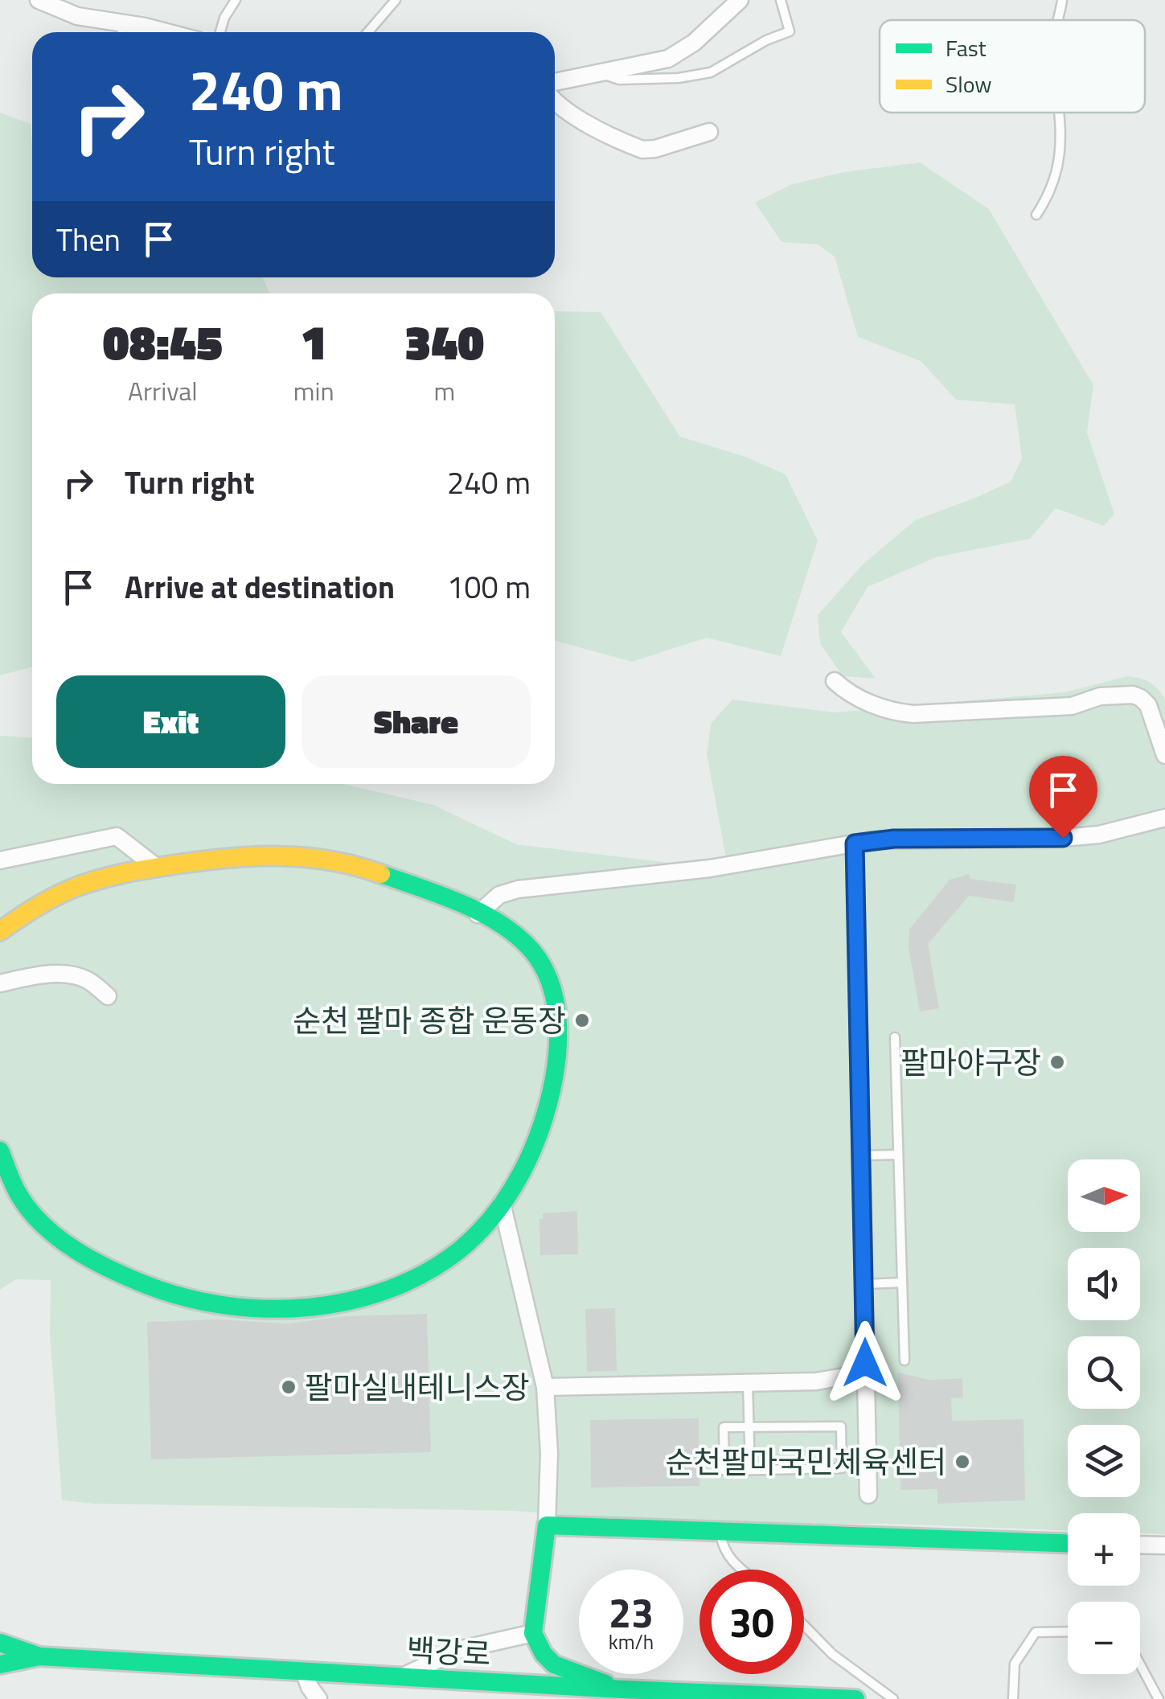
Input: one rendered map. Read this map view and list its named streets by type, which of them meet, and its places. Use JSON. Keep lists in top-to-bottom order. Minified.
{"streets":{"street":["백강로"]},"places":["순천 팔마 종합 운동장","팔마야구장","팔마실내테니스장","순천팔마국민체육센터"],"legend":["Fast","Slow"],"north":"right","page":{"turn":["240 m","Turn right"],"then":"Then","eta":["08:45","Arrival","1","min","340","m"],"list":[{"name":"Turn right","value":"240 m"},{"name":"Arrive at destination","value":"100 m"}],"buttons":["Exit","Share"],"map_buttons":["+","−"],"speed":"23 km/h","limit":"30"}}
